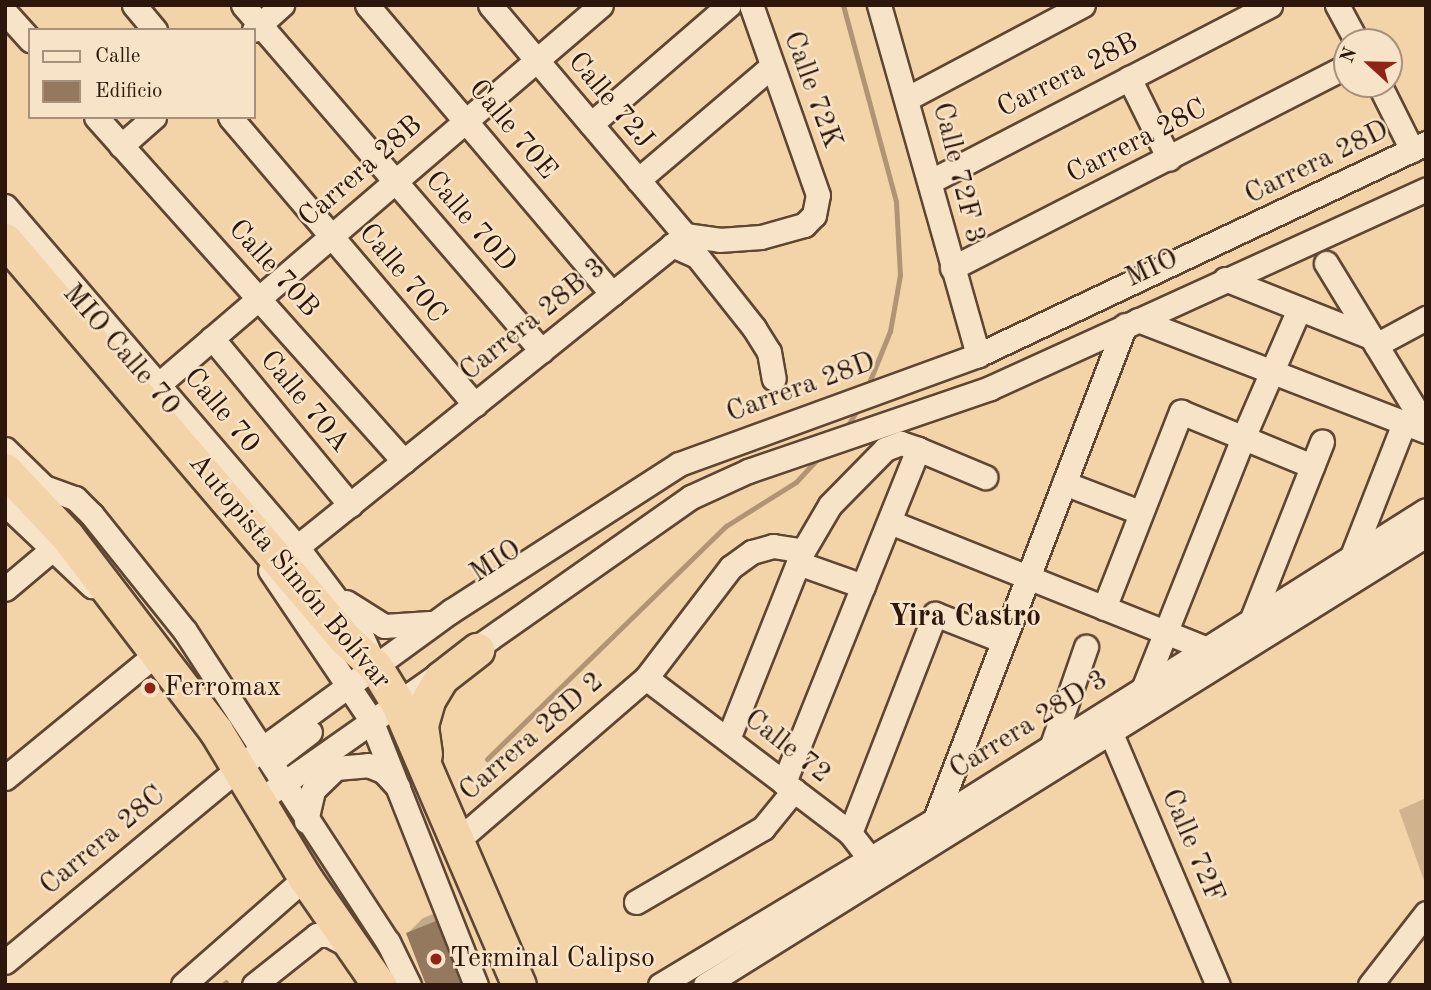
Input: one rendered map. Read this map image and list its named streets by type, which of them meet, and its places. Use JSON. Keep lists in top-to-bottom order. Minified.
{"streets":{"highway":["Autopista Simón Bolívar"],"street":["Carrera 28B","Calle 72K","Calle 72J","Calle 70E","Carrera 28C","Carrera 28D","Calle 72F 3","Calle 70D","Calle 70B","MIO","Calle 70C","Carrera 28B 3","MIO Calle 70","Calle 70A","Calle 70","Carrera 28D 3","Carrera 28D 2","Calle 72","Calle 72F"]},"crossings":[["Carrera 28B","Calle 72J"],["Carrera 28B","Calle 70E"],["Carrera 28B","Calle 72F 3"],["Carrera 28B","Calle 70D"],["Carrera 28B","Calle 70B"],["Carrera 28B","Calle 70C"],["Carrera 28B","Calle 70A"],["Carrera 28B","Calle 70"],["Calle 72K","Calle 72J"],["Calle 72K","Carrera 28B 3"],["Calle 72J","Carrera 28B 3"],["Calle 70E","Carrera 28B 3"],["Carrera 28C","Carrera 28D"],["Carrera 28C","Calle 72F 3"],["Carrera 28D","Calle 72F 3"],["Carrera 28D","MIO"],["Carrera 28D","MIO Calle 70"],["Carrera 28D","Calle 70"],["Carrera 28D","Autopista Simón Bolívar"],["Calle 70D","Carrera 28B 3"],["Calle 70B","Carrera 28B 3"],["MIO","MIO Calle 70"],["MIO","Calle 70"],["MIO","Autopista Simón Bolívar"],["Calle 70C","Carrera 28B 3"],["Carrera 28B 3","Calle 70A"],["Carrera 28B 3","Calle 70"],["MIO Calle 70","Calle 70"],["MIO Calle 70","Autopista Simón Bolívar"],["Calle 70","Autopista Simón Bolívar"],["Autopista Simón Bolívar","Carrera 28D 2"],["Carrera 28D 3","Calle 72"],["Carrera 28D 3","Calle 72F"],["Carrera 28D 2","Calle 72"]],"districts":["Yira Castro"],"places":["Ferromax","Terminal Calipso"],"legend":["Calle","Edificio"],"north":"left"}
